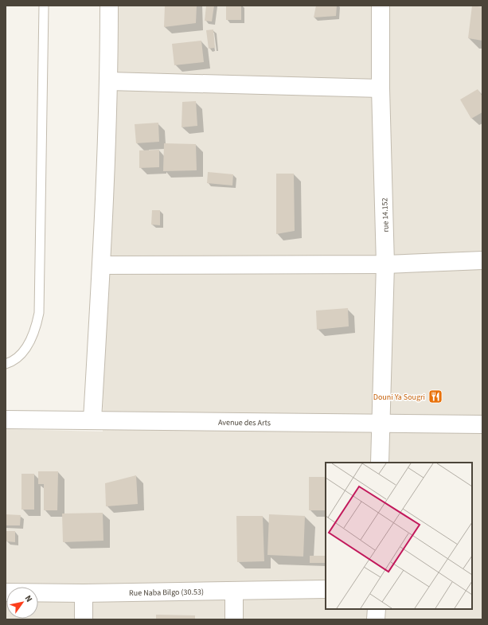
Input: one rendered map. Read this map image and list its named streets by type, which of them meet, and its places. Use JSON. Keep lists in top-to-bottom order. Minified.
{"streets":{"street":["rue 14.152","Avenue des Arts","Rue Naba Bilgo (30.53)"]},"crossings":[["rue 14.152","Avenue des Arts"]],"places":{"restaurant":["Douni Ya Sougri"]},"north":"top right"}
